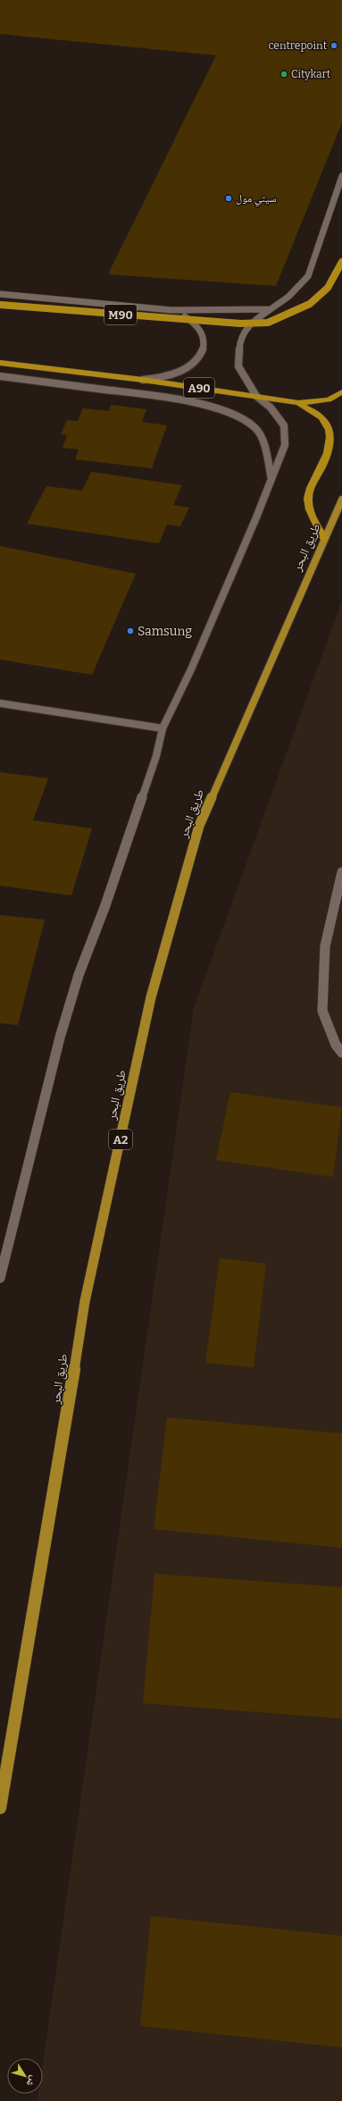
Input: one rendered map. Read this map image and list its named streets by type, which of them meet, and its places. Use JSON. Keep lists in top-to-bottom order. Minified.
{"streets":{"highway":["M90","A90","طريق البحر","A2"]},"places":["centrepoint","Citykart","سيتي مول","Samsung"],"north":"bottom right"}
